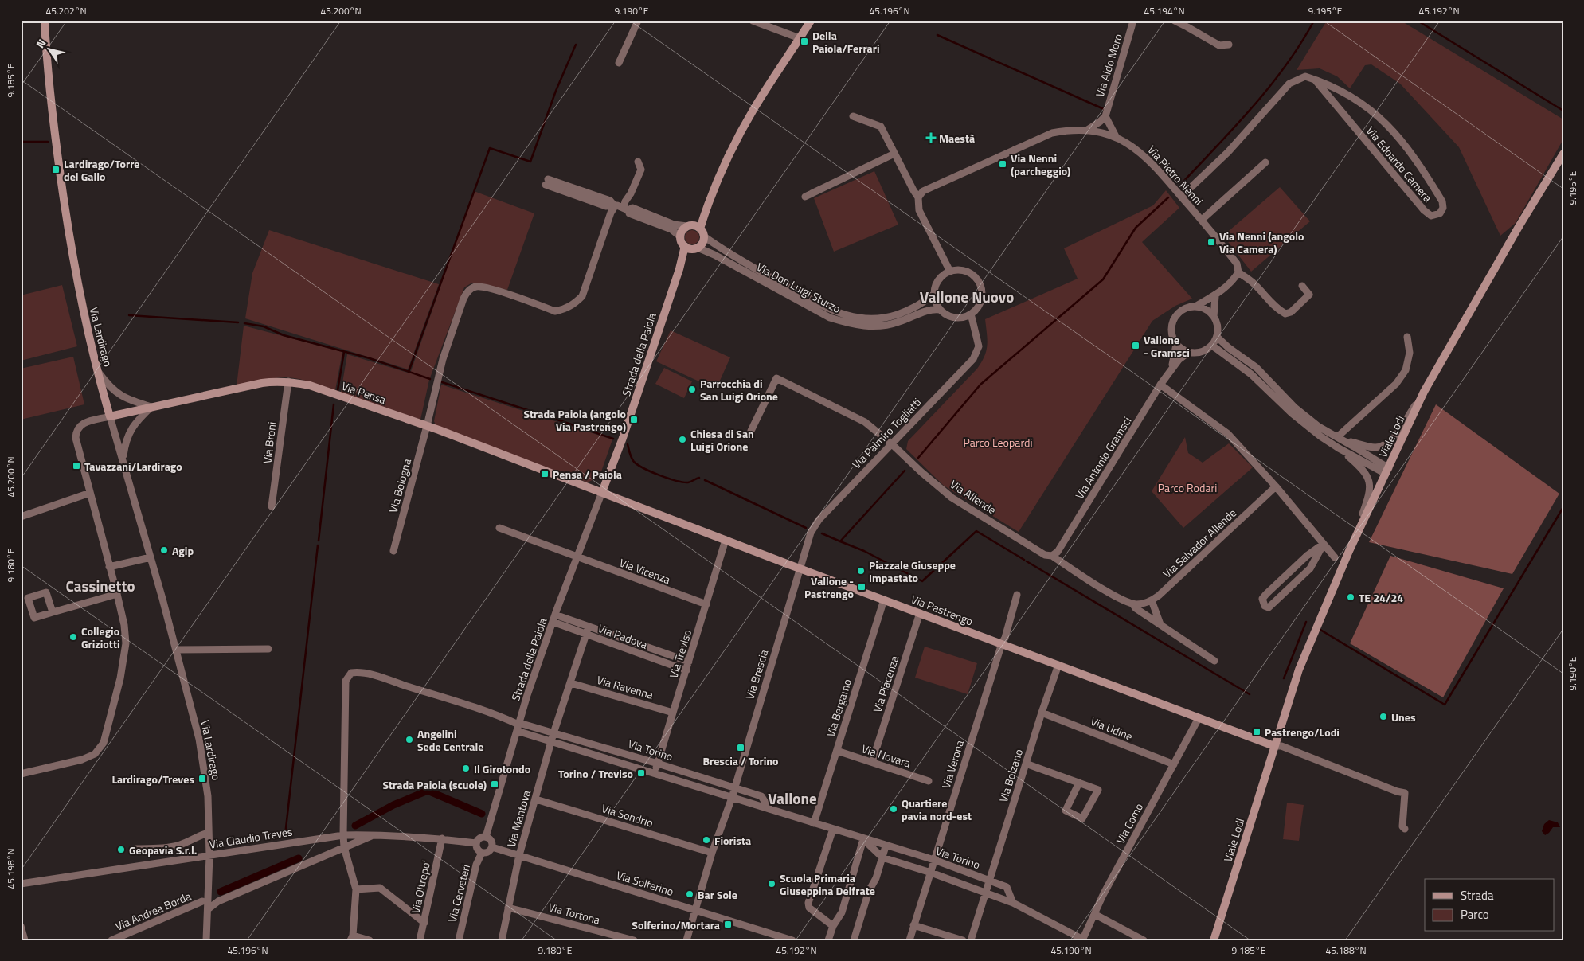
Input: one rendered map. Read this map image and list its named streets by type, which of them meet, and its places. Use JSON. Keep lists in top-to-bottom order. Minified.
{"streets":{"street":["Via Aldo Moro","Via Edoardo Camera","Via Pietro Nenni","Via Don Luigi Sturzo","Via Lardirago","Strada della Paiola","Via Pensa","Via Palmiro Togliatti","Viale Lodi","Via Broni","Via Antonio Gramsci","Via Bologna","Via Allende","Via Salvador Allende","Via Vicenza","Via Pastrengo","Via Padova","Via Treviso","Via Brescia","Via Piacenza","Via Ravenna","Via Bergamo","Via Udine","Via Torino","Via Novara","Via Verona","Via Bolzano","Via Sondrio","Via Mantova","Via Como","Via Claudio Treves","Via Solferino","Via Oltrepo'","Via Cerveteri","Via Andrea Borda","Via Tortona"]},"crossings":[["Via Edoardo Camera","Via Pietro Nenni"],["Via Don Luigi Sturzo","Strada della Paiola"],["Via Don Luigi Sturzo","Via Palmiro Togliatti"],["Via Lardirago","Via Pensa"],["Via Lardirago","Via Claudio Treves"],["Strada della Paiola","Via Pensa"],["Strada della Paiola","Via Vicenza"],["Strada della Paiola","Via Pastrengo"],["Strada della Paiola","Via Padova"],["Strada della Paiola","Via Torino"],["Strada della Paiola","Via Claudio Treves"],["Strada della Paiola","Via Solferino"],["Strada della Paiola","Via Cerveteri"],["Via Pensa","Via Broni"],["Via Pensa","Via Bologna"],["Via Pensa","Via Pastrengo"],["Via Palmiro Togliatti","Via Allende"],["Via Palmiro Togliatti","Via Pastrengo"],["Via Palmiro Togliatti","Via Brescia"],["Viale Lodi","Via Pastrengo"],["Via Antonio Gramsci","Via Allende"],["Via Vicenza","Via Treviso"],["Via Pastrengo","Via Treviso"],["Via Pastrengo","Via Brescia"],["Via Pastrengo","Via Piacenza"],["Via Pastrengo","Via Bergamo"],["Via Pastrengo","Via Verona"],["Via Pastrengo","Via Bolzano"],["Via Pastrengo","Via Como"],["Via Padova","Via Treviso"],["Via Treviso","Via Ravenna"],["Via Treviso","Via Torino"],["Via Brescia","Via Torino"],["Via Brescia","Via Sondrio"],["Via Brescia","Via Solferino"],["Via Piacenza","Via Novara"],["Via Bergamo","Via Torino"],["Via Bergamo","Via Novara"],["Via Udine","Via Bolzano"],["Via Udine","Via Como"],["Via Torino","Via Verona"],["Via Torino","Via Bolzano"],["Via Torino","Via Mantova"],["Via Torino","Via Como"],["Via Sondrio","Via Mantova"],["Via Mantova","Via Solferino"],["Via Mantova","Via Tortona"],["Via Claudio Treves","Via Solferino"],["Via Claudio Treves","Via Oltrepo'"],["Via Claudio Treves","Via Cerveteri"],["Via Solferino","Via Cerveteri"]],"districts":["Vallone Nuovo","Cassinetto","Vallone"],"parks":["Parco Leopardi","Parco Rodari"],"places":{"transit":["Della Paiola/Ferrari","Via Nenni (parcheggio)","Lardirago/Torre del Gallo","Via Nenni (angolo Via Camera)","Vallone - Gramsci","Strada Paiola (angolo Via Pastrengo)","Tavazzani/Lardirago","Pensa / Paiola","Vallone - Pastrengo","Pastrengo/Lodi","Brescia / Torino","Torino / Treviso","Lardirago/Treves","Strada Paiola (scuole)","Solferino/Mortara"],"health":["Maestà"],"other":["Parrocchia di San Luigi Orione","Chiesa di San Luigi Orione","Agip","Piazzale Giuseppe Impastato","TE 24/24","Collegio Griziotti","Unes","Angelini Sede Centrale","Il Girotondo","Quartiere pavia nord-est","Fiorista","Geopavia S.r.l.","Scuola Primaria Giuseppina Delfrate","Bar Sole"]},"legend":["Strada","Parco"],"north":"top left","coordinates":["45.202°N","45.200°N","9.190°E","45.196°N","45.194°N","9.195°E","45.192°N","9.185°E","9.180°E","45.198°N","45.190°N","45.188°N"]}
